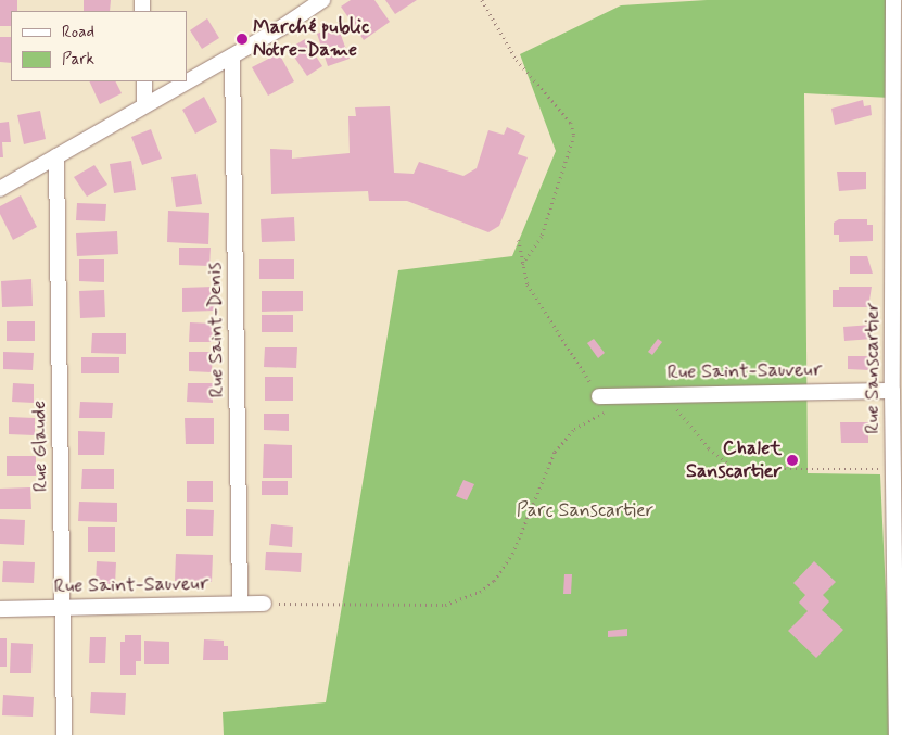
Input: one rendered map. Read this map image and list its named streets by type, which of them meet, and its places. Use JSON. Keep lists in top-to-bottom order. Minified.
{"streets":{"street":["Rue Saint-Denis","Rue Sanscartier","Rue Saint-Sauveur","Rue Glaude"]},"crossings":[["Rue Saint-Denis","Rue Saint-Sauveur"],["Rue Sanscartier","Rue Saint-Sauveur"],["Rue Saint-Sauveur","Rue Glaude"]],"parks":["Parc Sanscartier"],"places":["Marché public Notre-Dame","Chalet Sanscartier"],"legend":["Road","Park"]}
